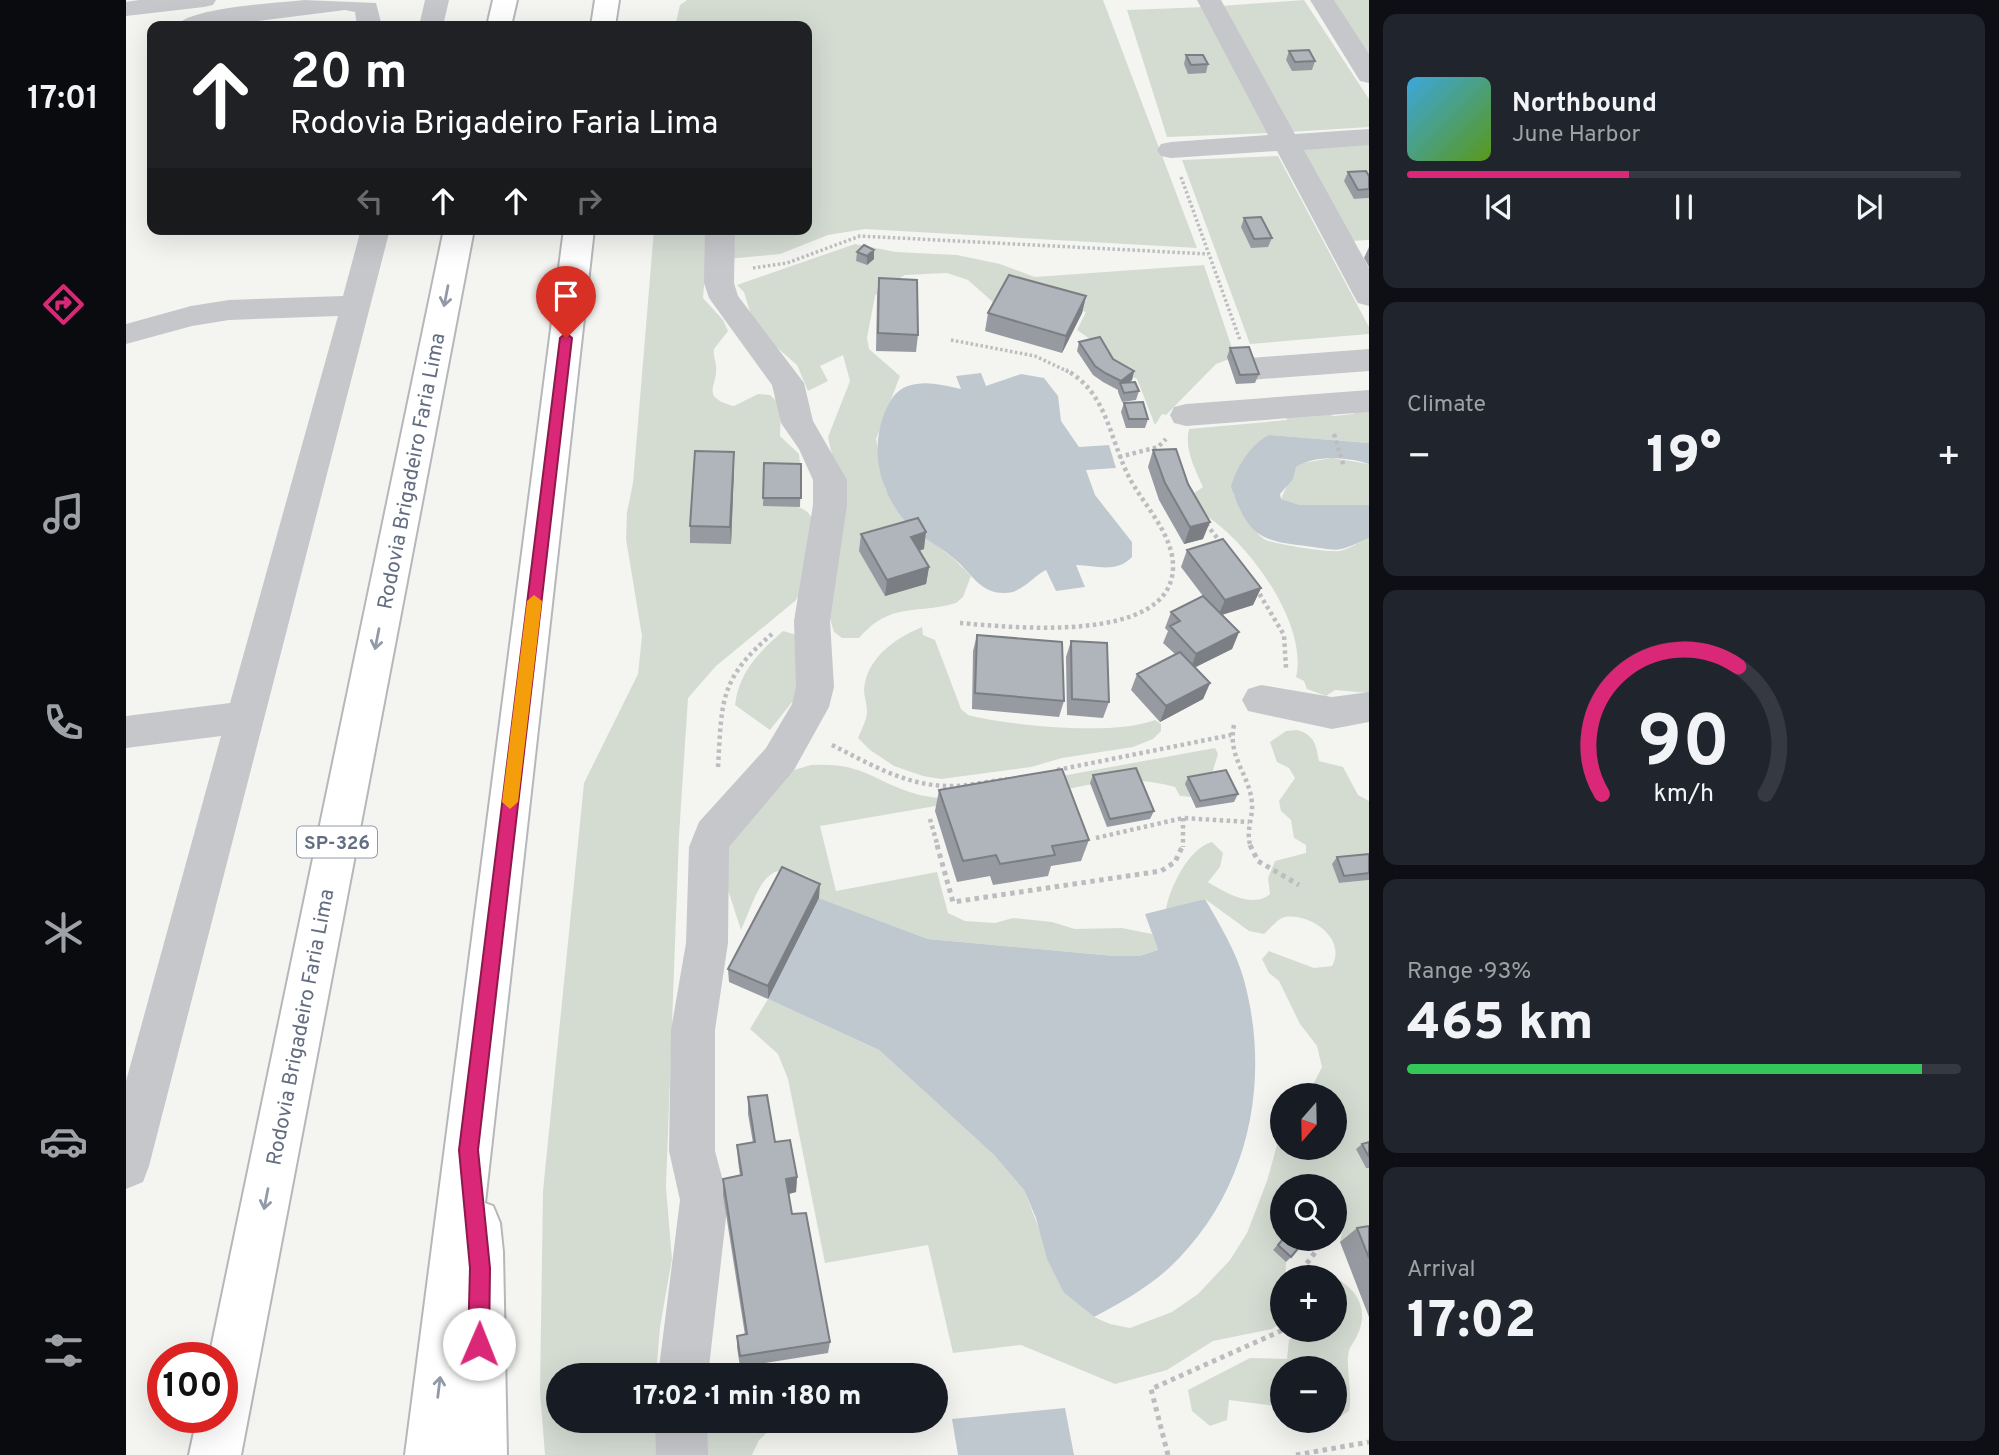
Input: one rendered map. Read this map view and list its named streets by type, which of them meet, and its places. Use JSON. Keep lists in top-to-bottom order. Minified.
{"streets":{"highway":["Rodovia Brigadeiro Faria Lima","SP-326"]},"north":"bottom","page":{"tabs":"17:01","turn":["20 m","Rodovia Brigadeiro Faria Lima"],"song":["Northbound","June Harbor"],"tile":["Climate",["Range · 93%","465 km"],["Arrival","17:02"]],"heat":["−","19°","+"],"map_buttons":["+","−"],"limit":"100","trip":"17:02 · 1 min · 180 m","gauge":["90","km/h"]}}
